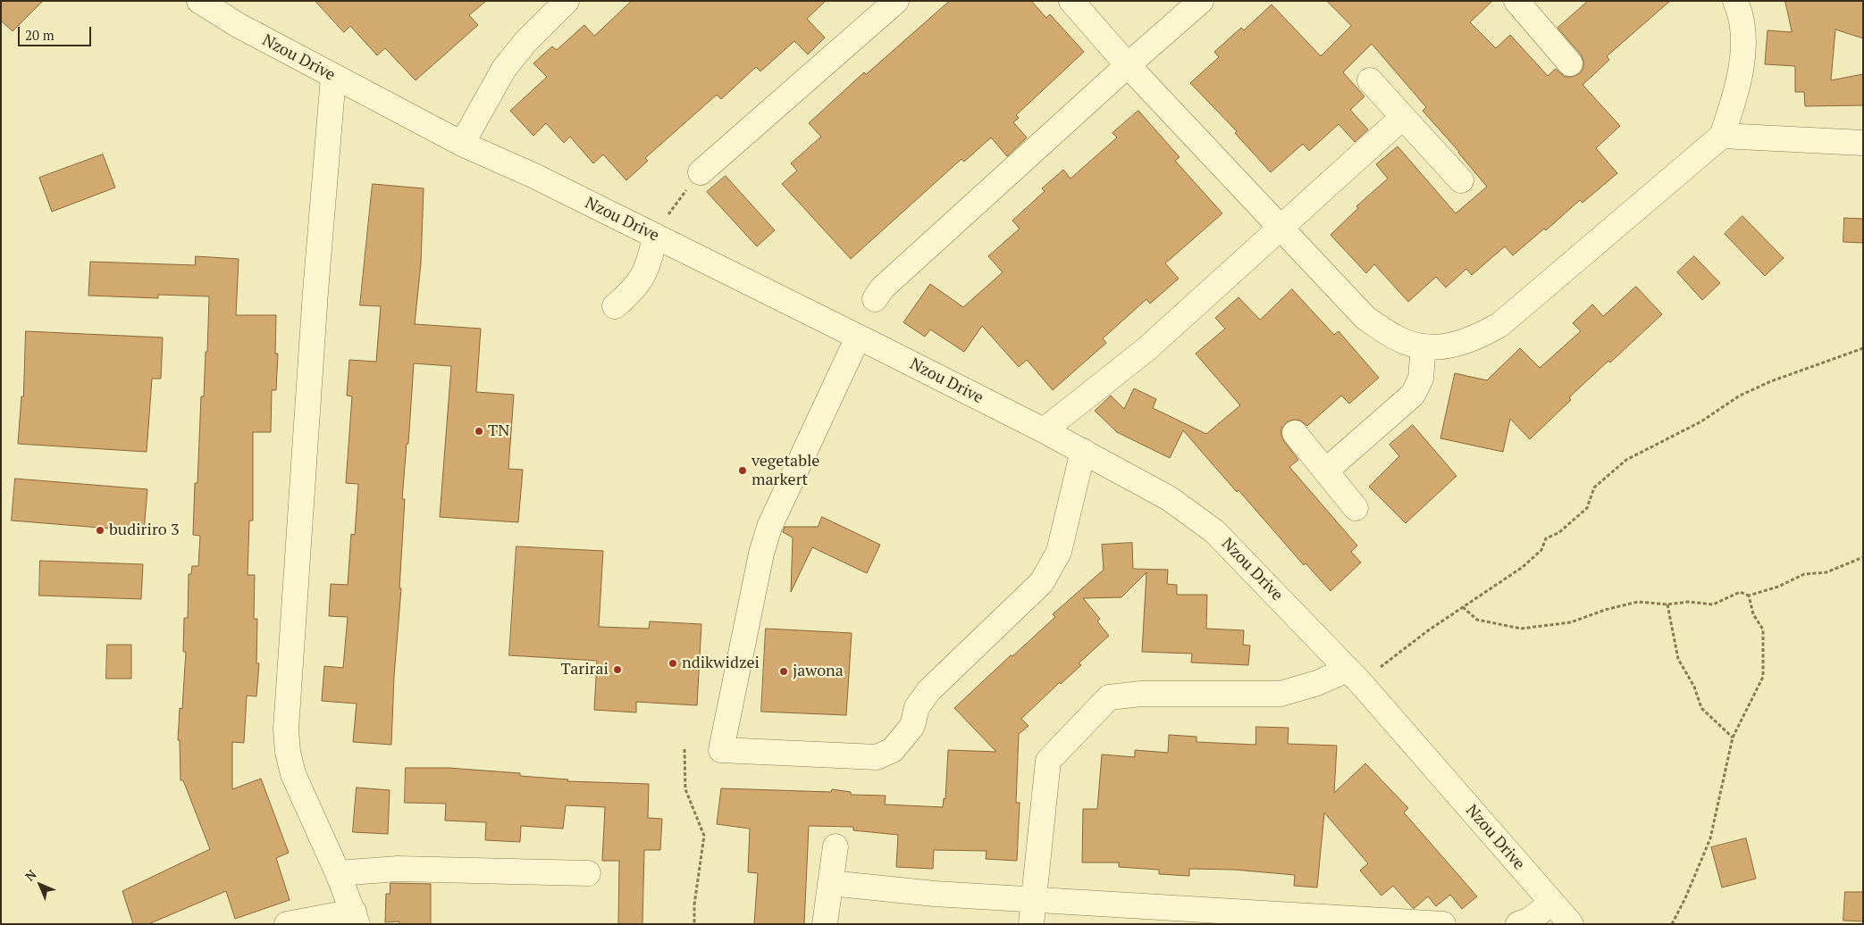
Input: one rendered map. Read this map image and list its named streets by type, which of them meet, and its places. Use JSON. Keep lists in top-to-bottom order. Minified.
{"streets":{"street":["Nzou Drive"]},"places":["TN","vegetable markert","budiriro 3","ndikwidzei","Tarirai","jawona"],"scale_bar":"20 m","north":"top left"}
